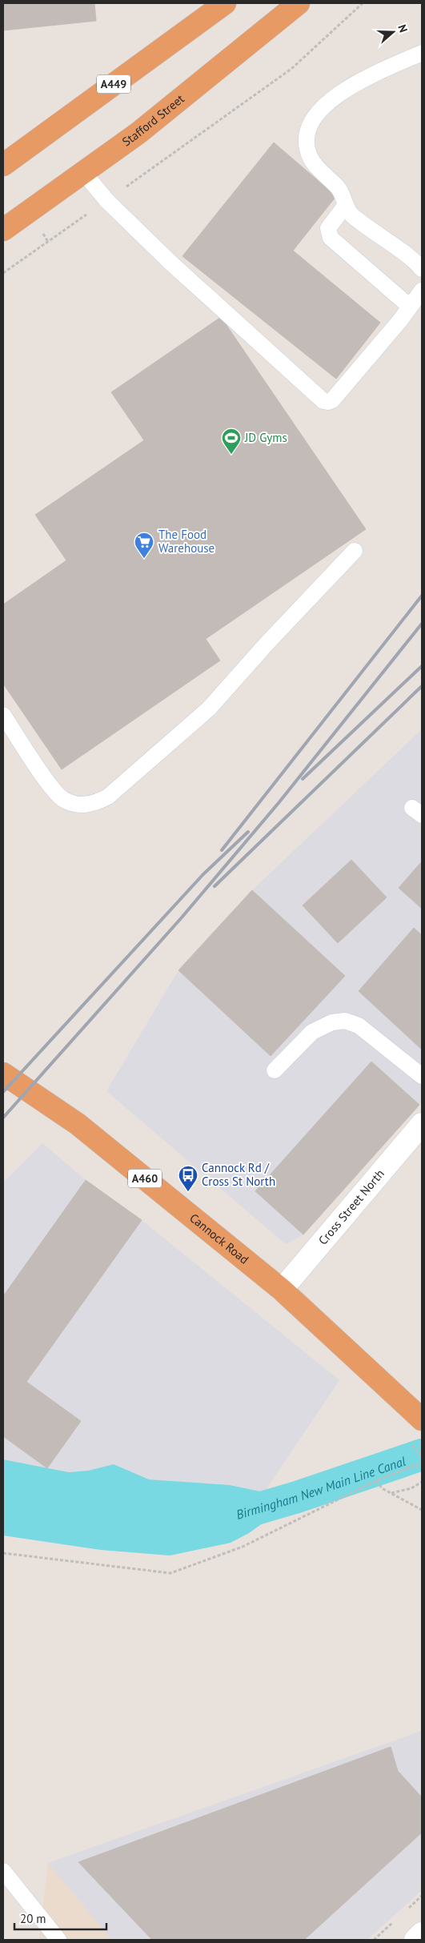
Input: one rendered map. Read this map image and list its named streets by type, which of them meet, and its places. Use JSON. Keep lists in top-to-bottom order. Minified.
{"streets":{"highway":["A449","Stafford Street","A460","Cannock Road"],"street":["Cross Street North"]},"crossings":[["Cross Street North","Cannock Road"]],"water":["Birmingham New Main Line Canal"],"places":{"sports":["JD Gyms"],"supermarket":["The Food Warehouse"],"bus stop":["Cannock Rd / Cross St North"]},"scale_bar":"20 m","north":"right"}
